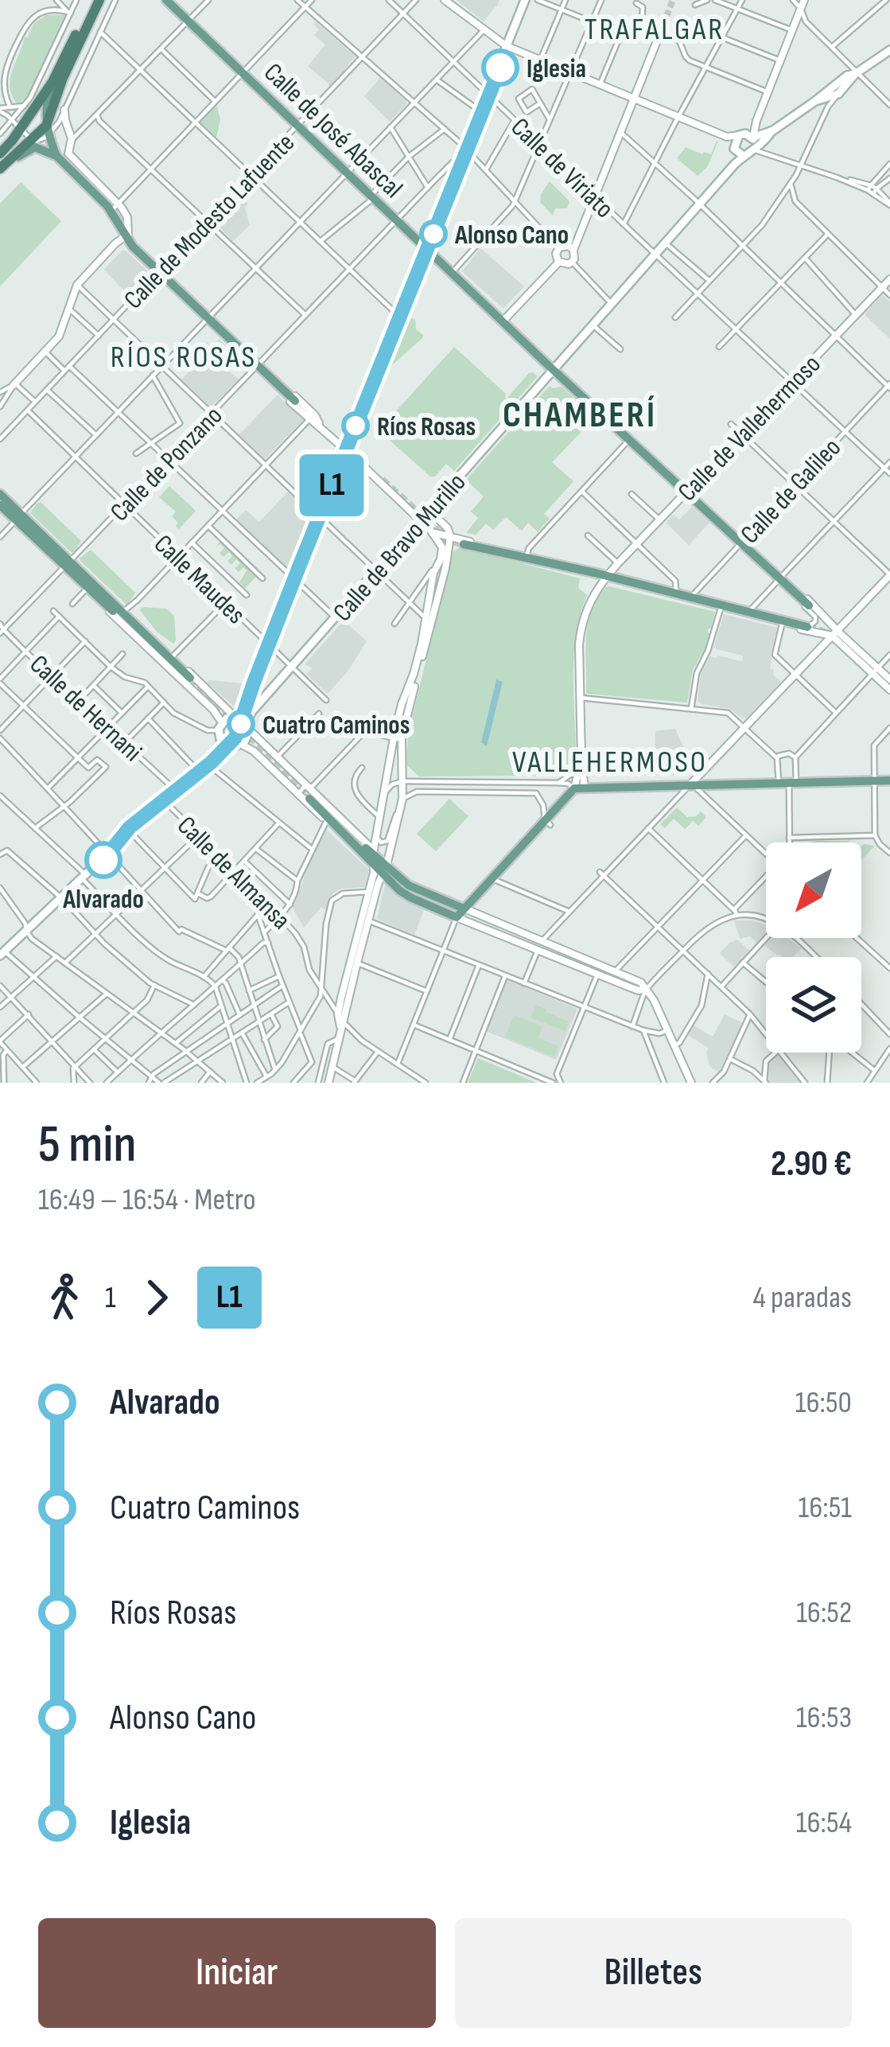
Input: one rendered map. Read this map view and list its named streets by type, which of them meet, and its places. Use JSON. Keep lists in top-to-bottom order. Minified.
{"streets":{"main road":["Calle de José Abascal","Calle de Bravo Murillo"],"street":["Calle de Viriato","Calle de Modesto Lafuente","Calle de Vallehermoso","Calle de Ponzano","Calle de Galileo","Calle Maudes","Calle de Hernani","Calle de Almansa"]},"crossings":[["Calle de José Abascal","Calle de Modesto Lafuente"],["Calle de José Abascal","Calle de Vallehermoso"],["Calle de José Abascal","Calle de Ponzano"],["Calle de José Abascal","Calle de Galileo"],["Calle de José Abascal","Calle de Bravo Murillo"],["Calle de Viriato","Calle de Modesto Lafuente"],["Calle de Viriato","Calle de Vallehermoso"],["Calle de Viriato","Calle de Galileo"],["Calle de Viriato","Calle de Bravo Murillo"],["Calle de Modesto Lafuente","Calle Maudes"],["Calle de Ponzano","Calle Maudes"],["Calle de Ponzano","Calle de Hernani"],["Calle de Bravo Murillo","Calle Maudes"]],"districts":["TRAFALGAR","RÍOS ROSAS","CHAMBERÍ","VALLEHERMOSO"],"places":["Iglesia","Alonso Cano","Ríos Rosas","Cuatro Caminos","Alvarado"],"lines":["metro line L1"],"north":"bottom left","page":{"on_map":"L1","heading":["5 min","16:49 – 16:54 · Metro","2.90 €"],"legs":["1","L1","4 paradas"],"list":[{"name":"Alvarado","value":"16:50"},{"name":"Cuatro Caminos","value":"16:51"},{"name":"Ríos Rosas","value":"16:52"},{"name":"Alonso Cano","value":"16:53"},{"name":"Iglesia","value":"16:54"}],"buttons":["Iniciar","Billetes"]}}
